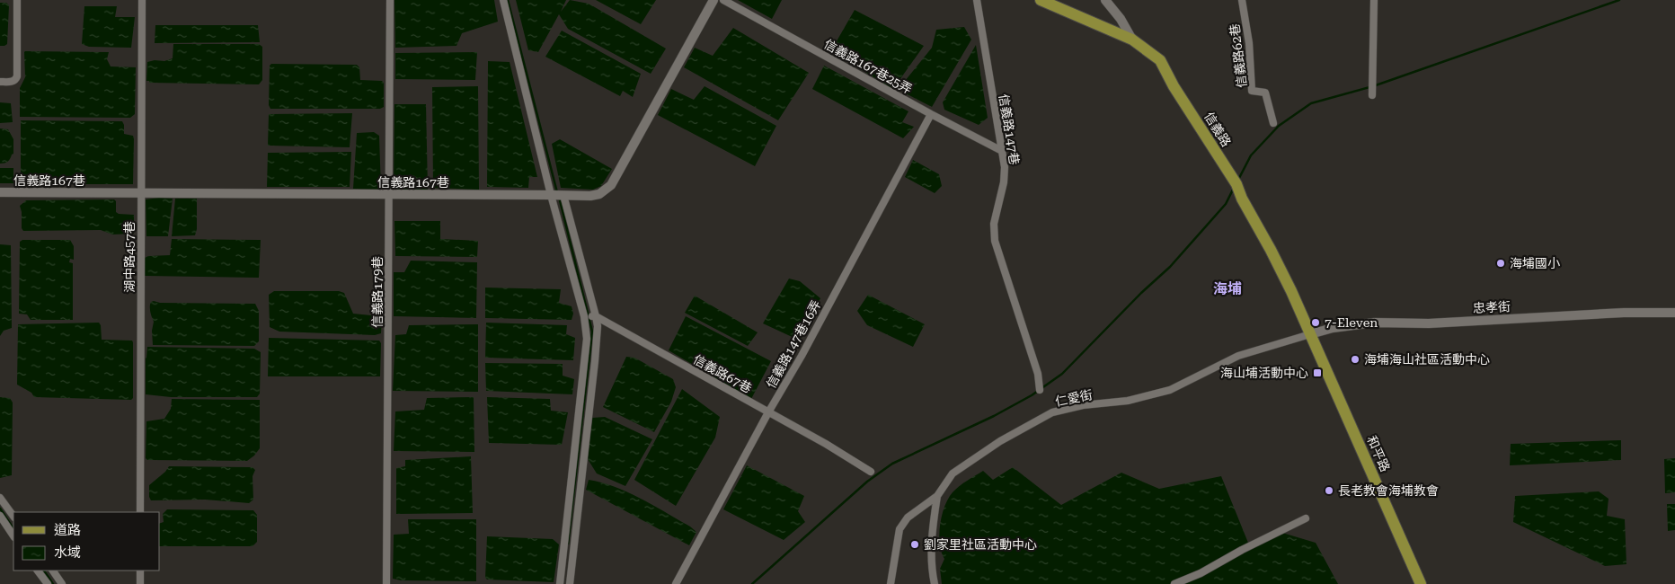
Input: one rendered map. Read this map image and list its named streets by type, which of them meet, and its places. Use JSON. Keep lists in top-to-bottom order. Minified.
{"streets":{"main road":["信義路","和平路"],"street":["信義路62巷","信義路167巷25弄","信義路147巷","信義路167巷","湖中路457巷","信義路179巷","忠孝街","信義路147巷16弄","信義路67巷","仁愛街"]},"crossings":[["信義路167巷25弄","信義路147巷"],["信義路167巷25弄","信義路147巷16弄"],["信義路","忠孝街"],["信義路","仁愛街"],["信義路","和平路"],["信義路167巷","湖中路457巷"],["信義路167巷","信義路179巷"],["忠孝街","仁愛街"],["忠孝街","和平路"],["信義路147巷16弄","信義路67巷"],["仁愛街","和平路"]],"districts":["海埔"],"places":{"other":["海埔國小","7-Eleven","海埔海山社區活動中心","長老教會海埔教會","劉家里社區活動中心"],"transit":["海山埔活動中心"]},"legend":["道路","水域"]}
